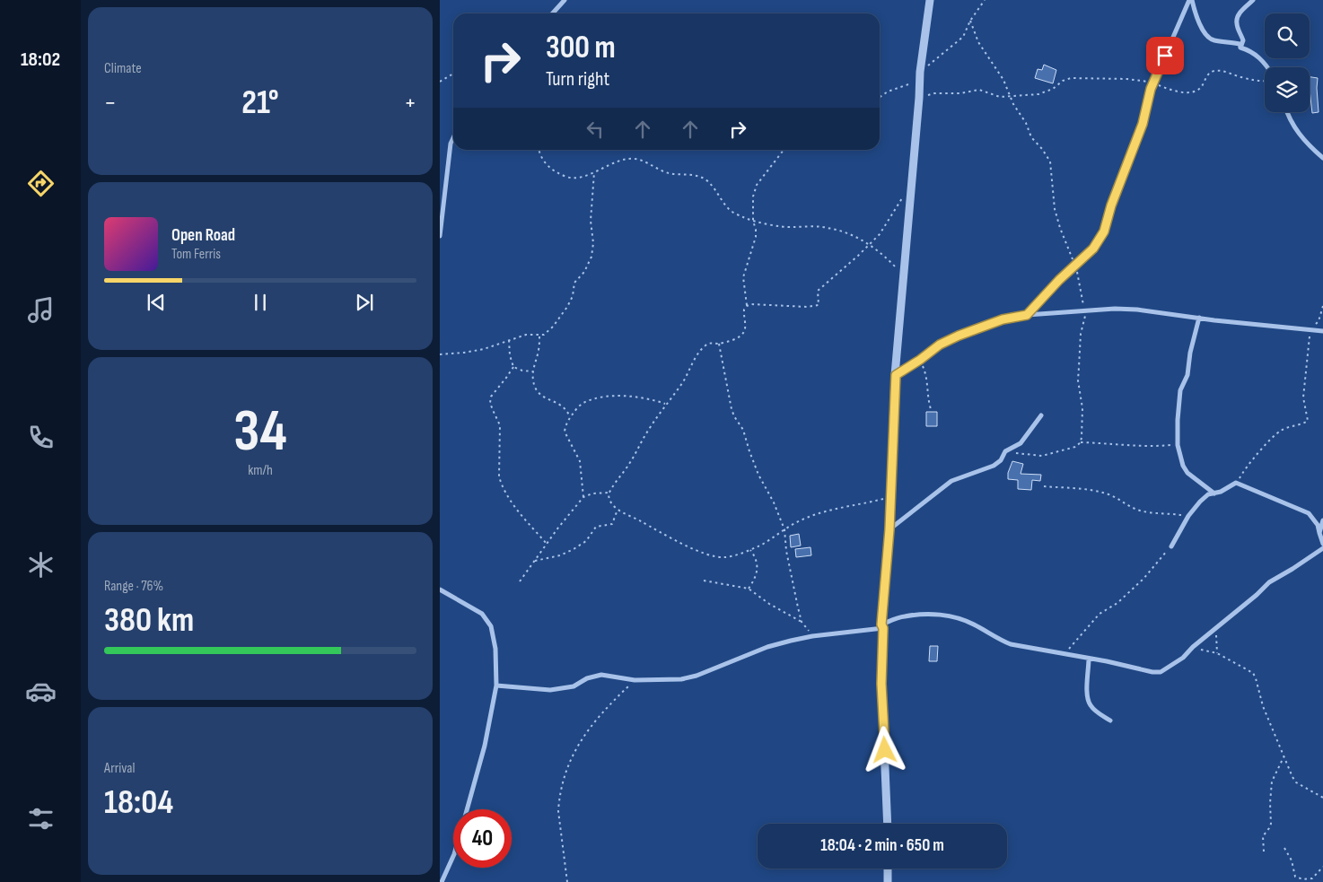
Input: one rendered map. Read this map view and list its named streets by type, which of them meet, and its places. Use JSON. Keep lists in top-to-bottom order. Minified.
{"page":{"tabs":"18:02","tile":["Climate",["34","km/h"],["Range · 76%","380 km"],["Arrival","18:04"]],"turn":["300 m","Turn right"],"heat":["−","21°","+"],"song":["Open Road","Tom Ferris"],"limit":"40","trip":"18:04 · 2 min · 650 m"}}
